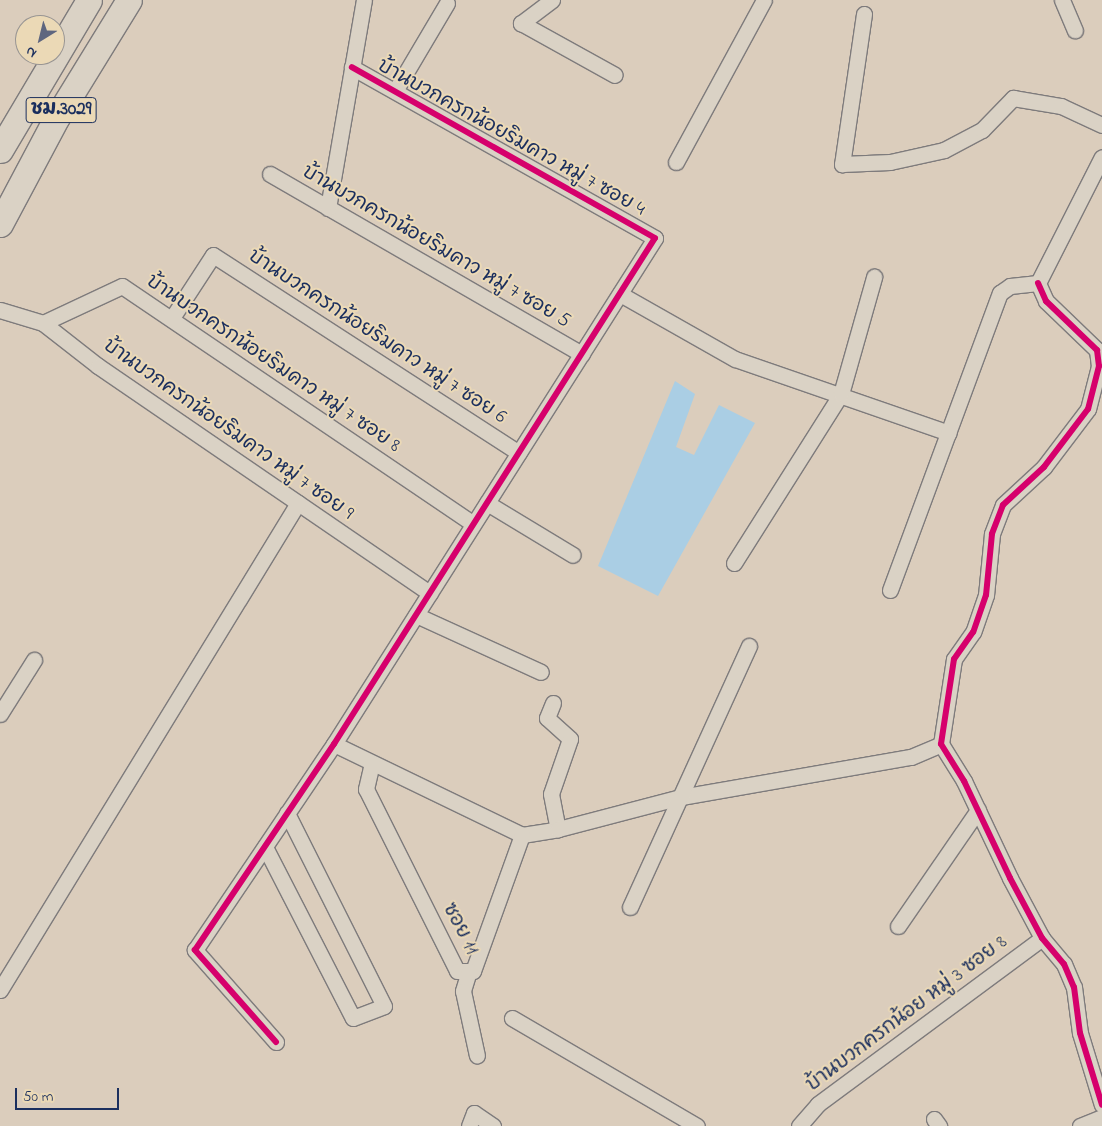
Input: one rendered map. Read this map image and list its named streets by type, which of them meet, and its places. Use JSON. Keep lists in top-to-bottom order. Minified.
{"streets":{"main road":["ชม.3029"],"street":["บ้านบวกครกน้อยริมคาว หมู่ 7 ซอย 4","บ้านบวกครกน้อยริมคาว หมู่ 7 ซอย 5","บ้านบวกครกน้อยริมคาว หมู่ 7 ซอย 6","บ้านบวกครกน้อยริมคาว หมู่ 7 ซอย 8","บ้านบวกครกน้อยริมคาว หมู่ 7 ซอย 9","ซอย 11","บ้านบวกครกน้อย หมู่ 3 ซอย 8"]},"crossings":[["บ้านบวกครกน้อยริมคาว หมู่ 7 ซอย 6","บ้านบวกครกน้อยริมคาว หมู่ 7 ซอย 8"],["บ้านบวกครกน้อยริมคาว หมู่ 7 ซอย 8","บ้านบวกครกน้อยริมคาว หมู่ 7 ซอย 9"]],"scale_bar":"50 m","north":"bottom left"}
